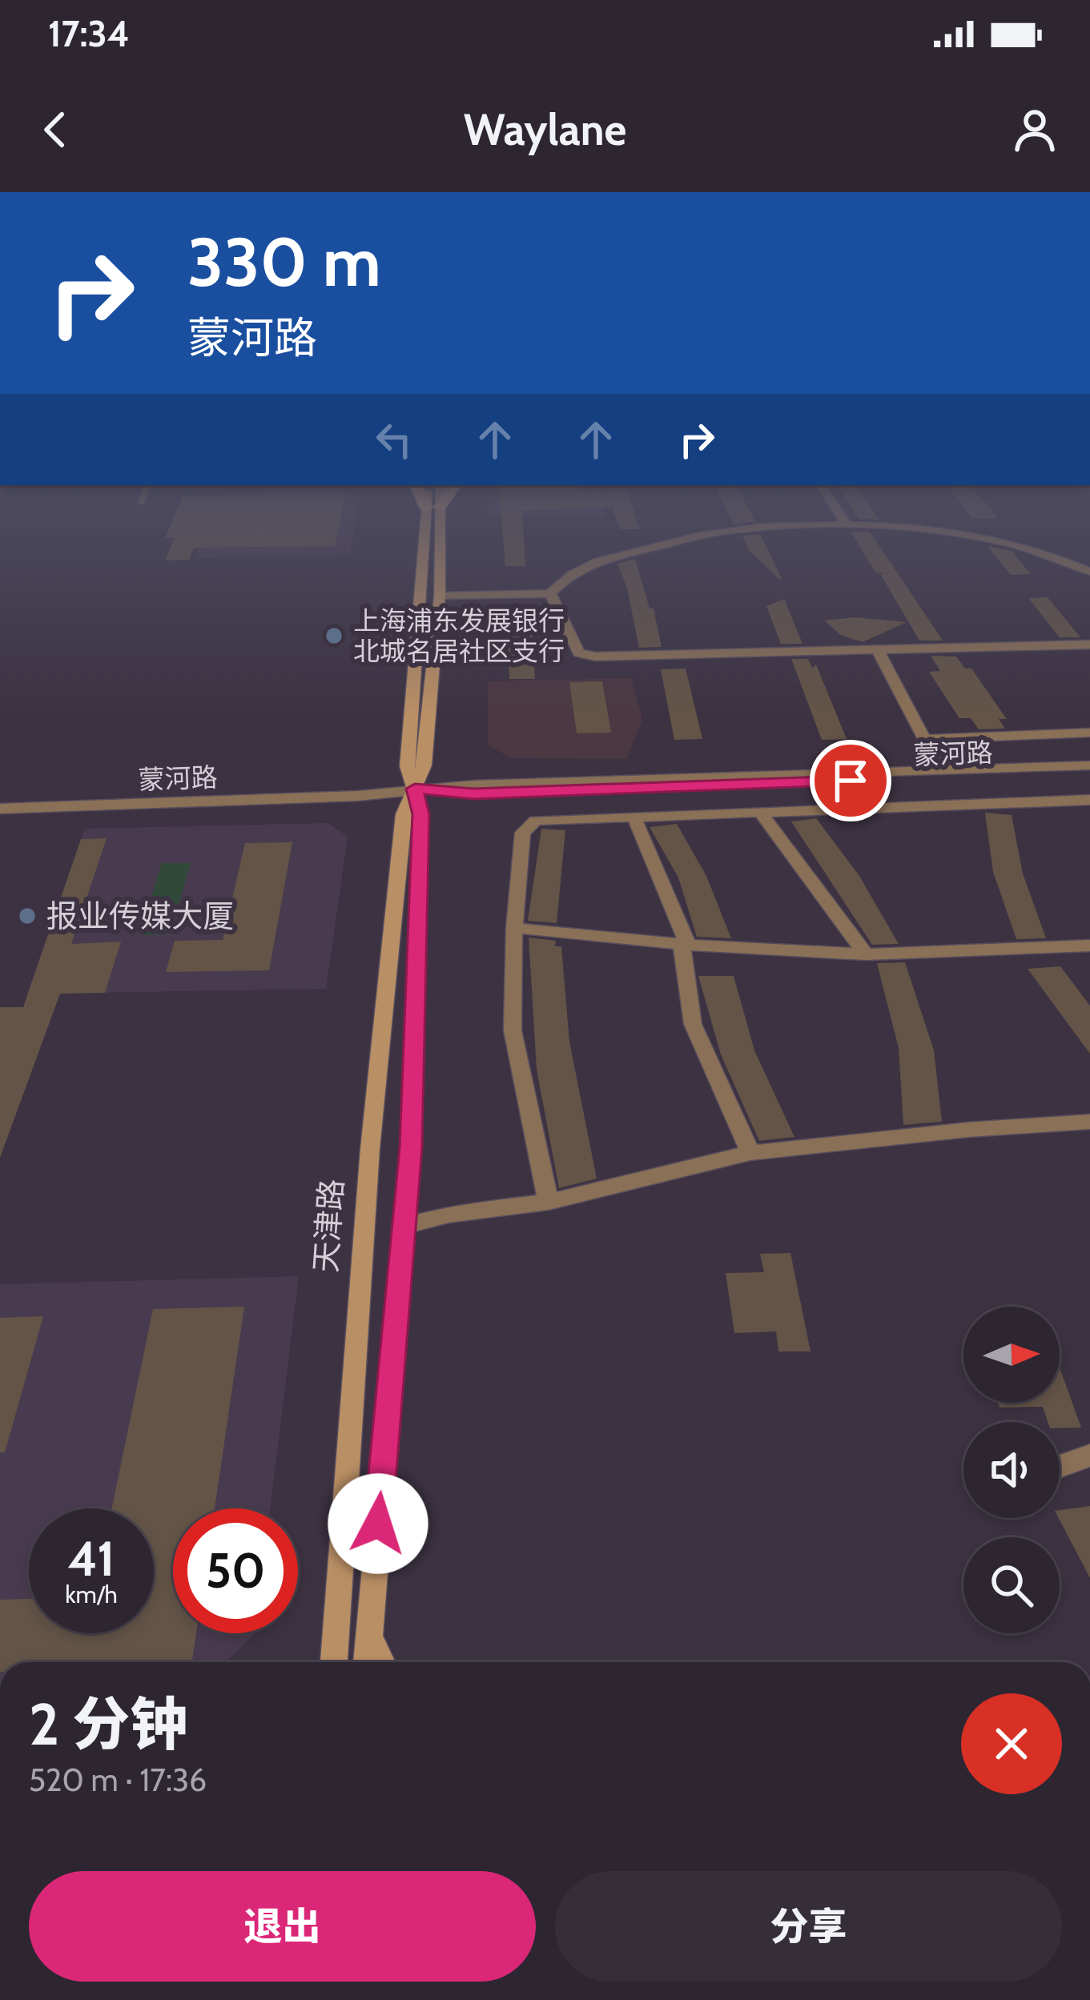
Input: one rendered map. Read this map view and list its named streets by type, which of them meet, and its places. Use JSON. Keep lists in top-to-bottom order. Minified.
{"streets":{"main road":["天津路"],"street":["蒙河路"]},"crossings":[["蒙河路","天津路"]],"places":["上海浦东发展银行 北城名居社区支行","报业传媒大厦"],"north":"right","page":{"status":"17:34","header":"Waylane","turn":["330 m","蒙河路"],"speed":"41 km/h","limit":"50","heading":["2 分钟","520 m · 17:36"],"buttons":["退出","分享"]}}
